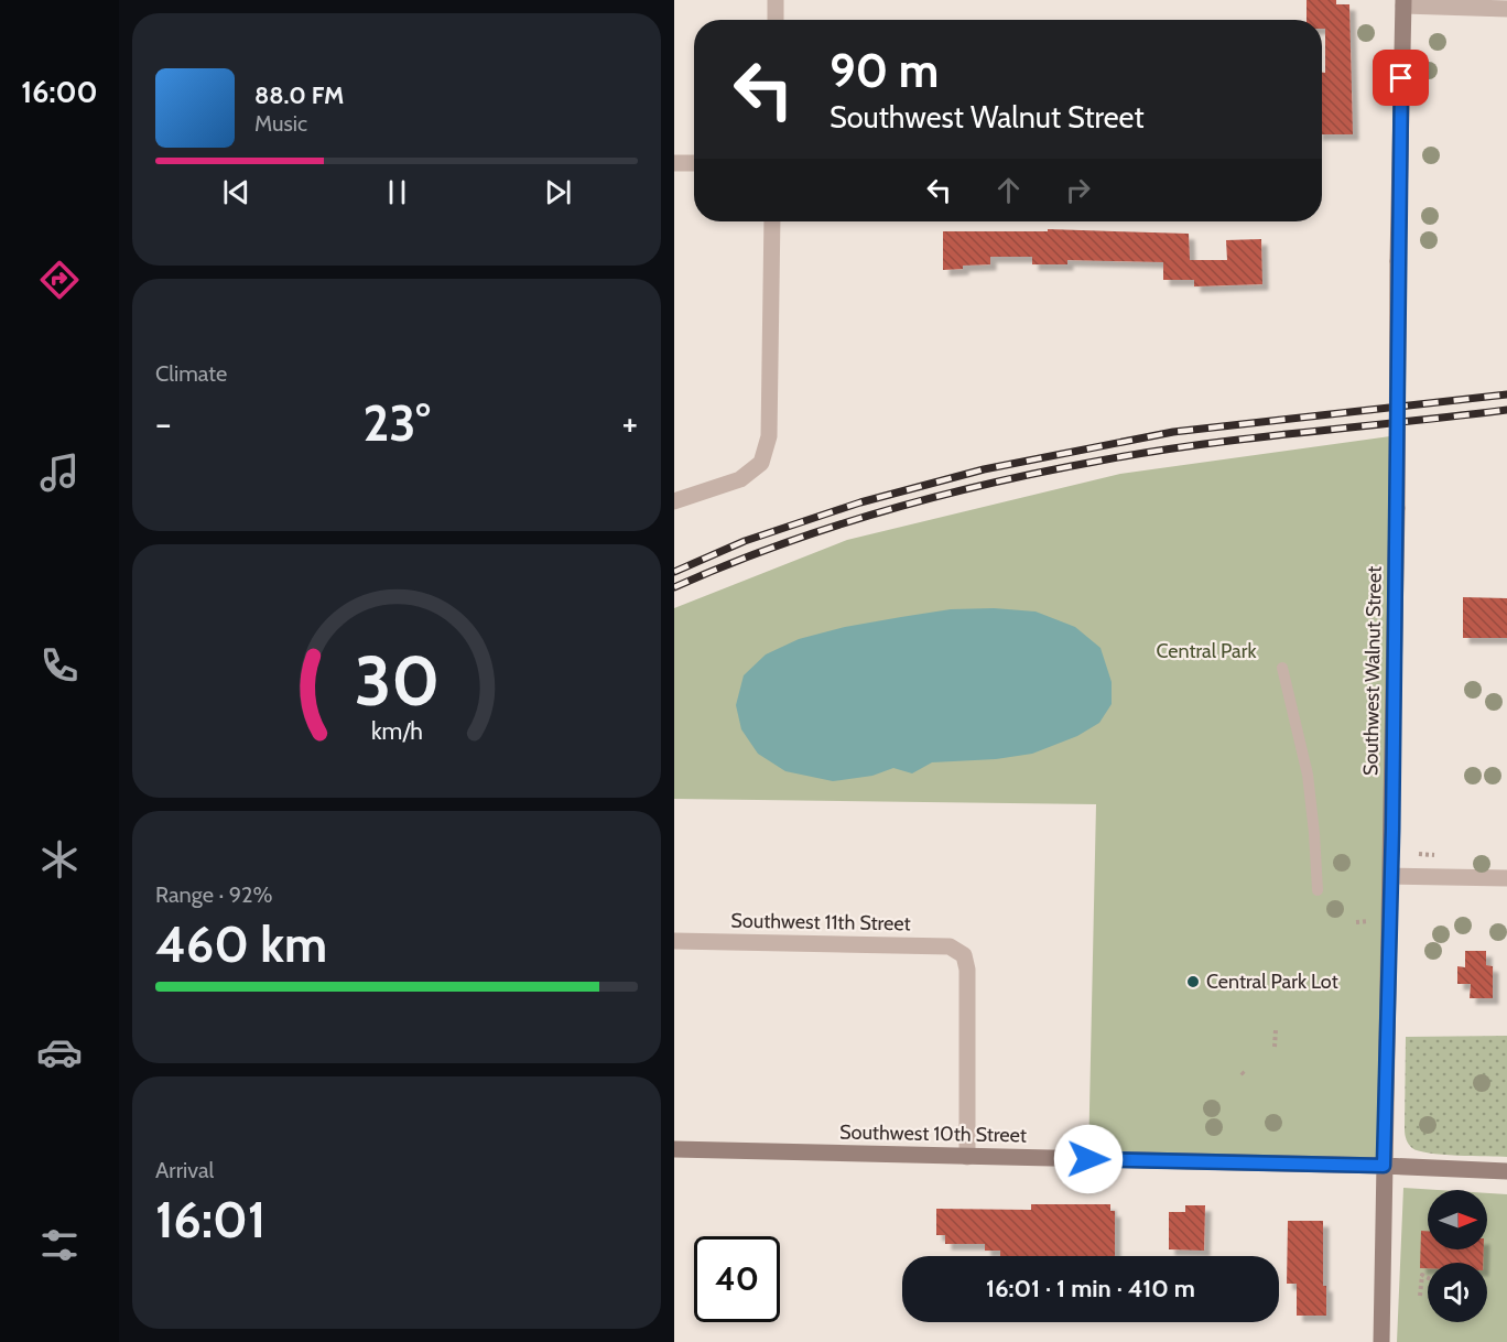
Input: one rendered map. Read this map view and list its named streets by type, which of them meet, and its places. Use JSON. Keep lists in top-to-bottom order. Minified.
{"streets":{"street":["Southwest Walnut Street","Southwest 11th Street","Southwest 10th Street"]},"crossings":[["Southwest Walnut Street","Southwest 10th Street"],["Southwest 11th Street","Southwest 10th Street"]],"parks":["Central Park"],"places":["Central Park Lot"],"north":"right","page":{"tabs":"16:00","turn":["90 m","Southwest Walnut Street"],"song":["88.0 FM","Music"],"tile":["Climate",["Range · 92%","460 km"],["Arrival","16:01"]],"heat":["−","23°","+"],"limit":"40","trip":"16:01 · 1 min · 410 m","gauge":["30","km/h"]}}
